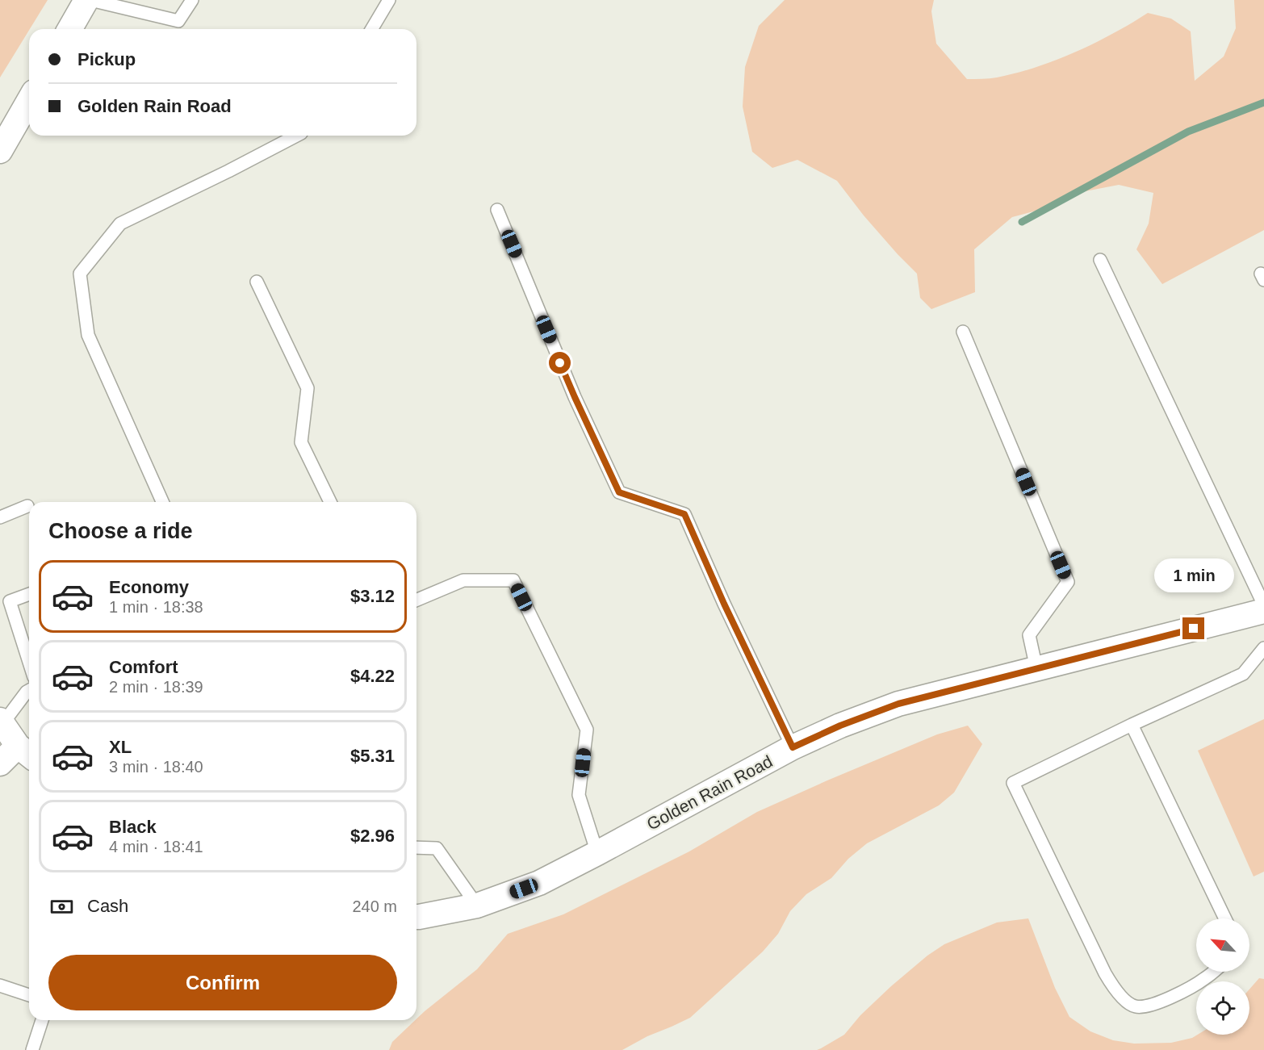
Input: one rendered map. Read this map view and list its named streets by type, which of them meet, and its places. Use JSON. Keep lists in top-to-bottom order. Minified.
{"streets":{"street":["Golden Rain Road"]},"north":"top left","page":{"banner":["Pickup","Golden Rain Road"],"heading":"Choose a ride","bubble":"1 min","list":[{"name":"Economy","note":"1 min · 18:38","value":"$3.12"},{"name":"Comfort","note":"2 min · 18:39","value":"$4.22"},{"name":"XL","note":"3 min · 18:40","value":"$5.31"},{"name":"Black","note":"4 min · 18:41","value":"$2.96"}],"pay":["Cash","240 m"],"buttons":"Confirm"}}
